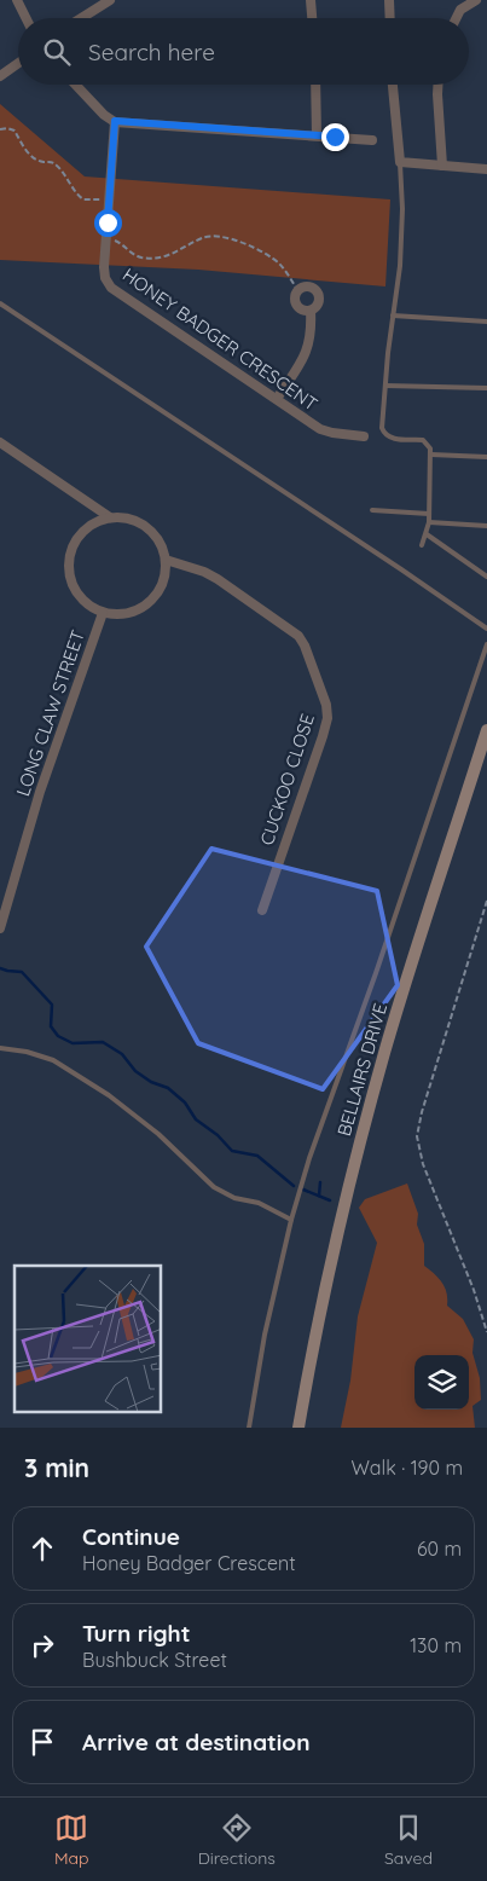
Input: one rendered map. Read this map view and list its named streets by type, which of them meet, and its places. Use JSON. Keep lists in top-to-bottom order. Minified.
{"streets":{"street":["HONEY BADGER CRESCENT","LONG CLAW STREET","CUCKOO CLOSE","BELLAIRS DRIVE"]},"crossings":[["LONG CLAW STREET","CUCKOO CLOSE"]],"page":{"search":"Search here","heading":["3 min","Walk · 190 m"],"list":[["Continue","Honey Badger Crescent","60 m"],["Turn right","Bushbuck Street","130 m"],"Arrive at destination"],"nav":["Map","Directions","Saved"]}}
